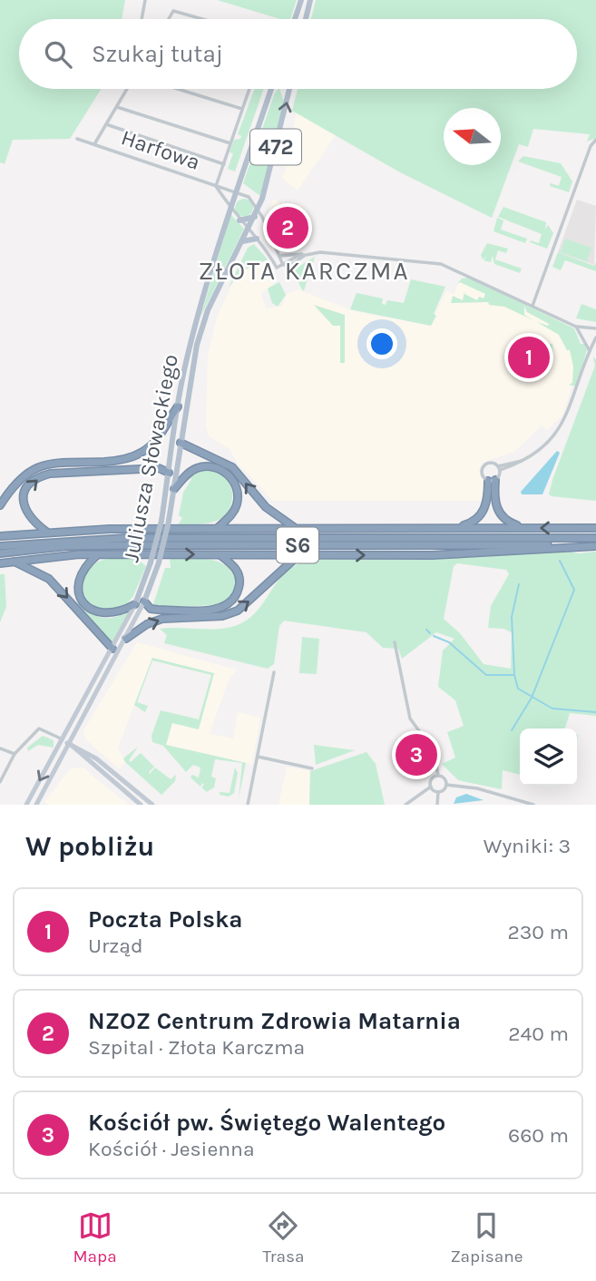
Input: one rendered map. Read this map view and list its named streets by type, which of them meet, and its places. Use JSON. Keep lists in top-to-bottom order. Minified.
{"streets":{"highway":["S6"],"main road":["472","Juliusza Słowackiego"],"street":["Harfowa"]},"crossings":[["472","Harfowa"],["472","Juliusza Słowackiego"],["Harfowa","Juliusza Słowackiego"]],"districts":["ZŁOTA KARCZMA"],"north":"left","page":{"search":"Szukaj tutaj","pins":["2","1","3"],"heading":["W pobliżu","Wyniki: 3"],"list":[{"mark":"1","name":"Poczta Polska","note":"Urząd","value":"230 m"},{"mark":"2","name":"NZOZ Centrum Zdrowia Matarnia","note":"Szpital · Złota Karczma","value":"240 m"},{"mark":"3","name":"Kościół pw. Świętego Walentego","note":"Kościół · Jesienna","value":"660 m"}],"nav":["Mapa","Trasa","Zapisane"]}}
